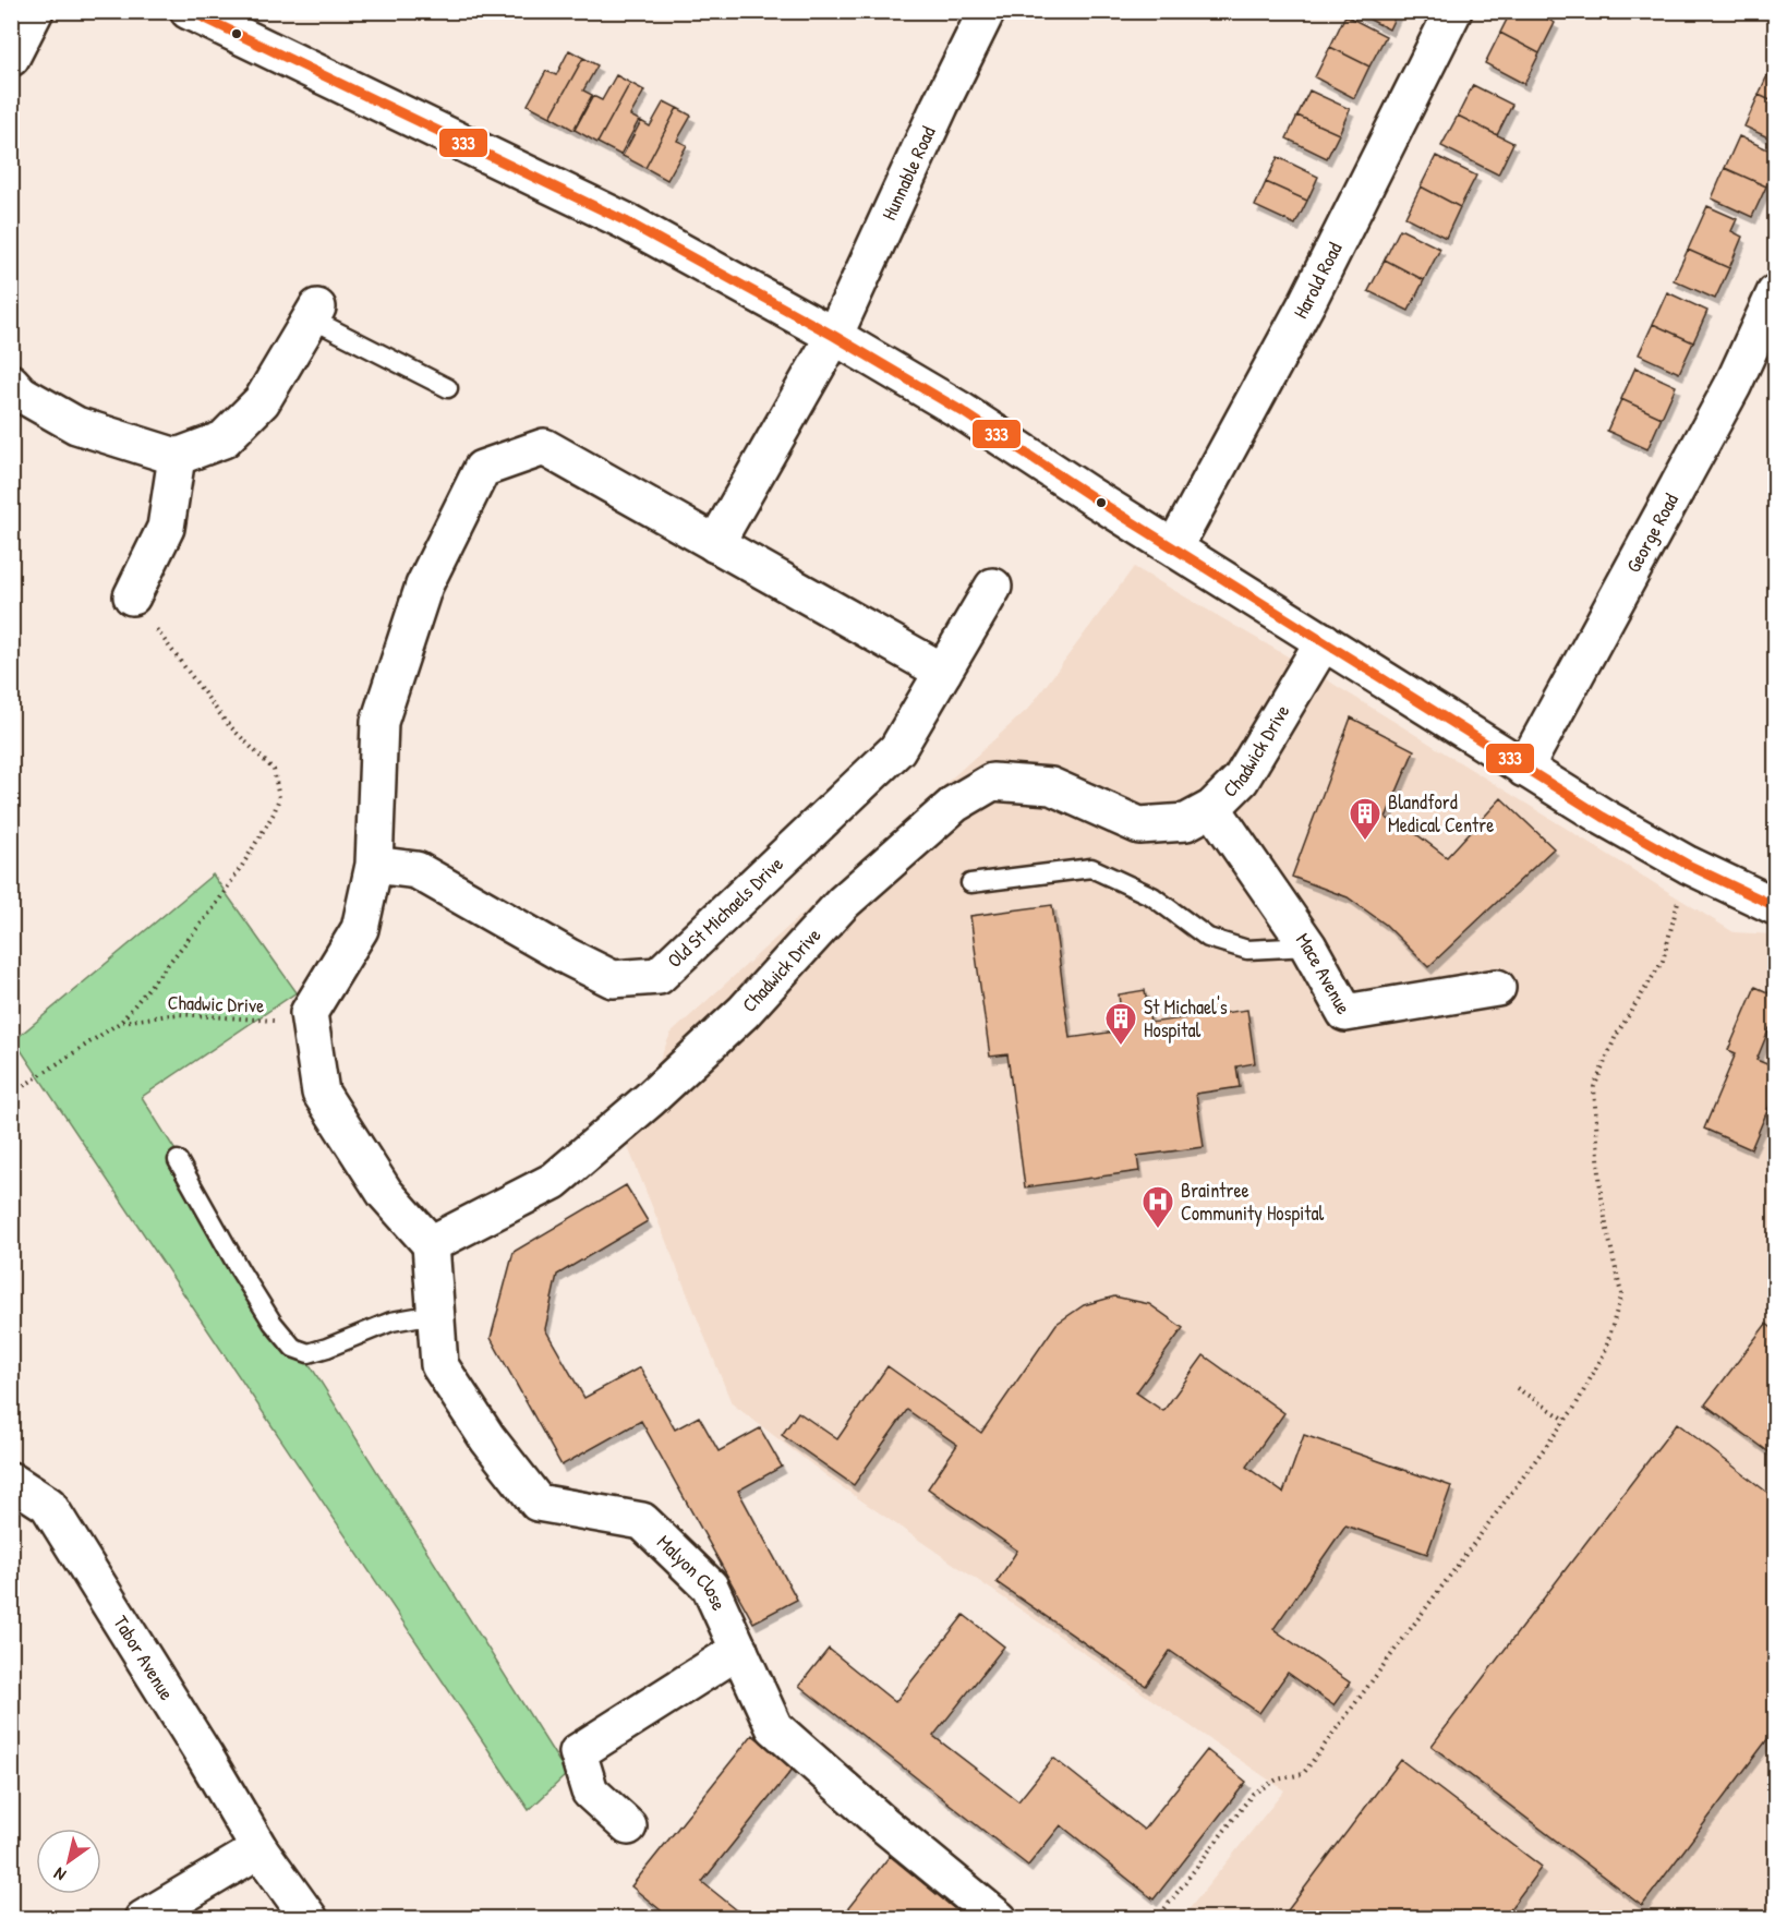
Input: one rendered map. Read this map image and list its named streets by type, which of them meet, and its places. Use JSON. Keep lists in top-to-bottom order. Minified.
{"streets":{"street":["Hunnable Road","Harold Road","George Road","Chadwick Drive","Old St Michaels Drive","Mace Avenue","Malyon Close","Tabor Avenue"],"path":["Chadwic Drive"]},"crossings":[["Chadwick Drive","Mace Avenue"],["Chadwick Drive","Malyon Close"]],"places":{"building":["Blandford Medical Centre","St Michael's Hospital"],"hospital":["Braintree Community Hospital"]},"lines":["transit line 333"],"north":"bottom left"}
